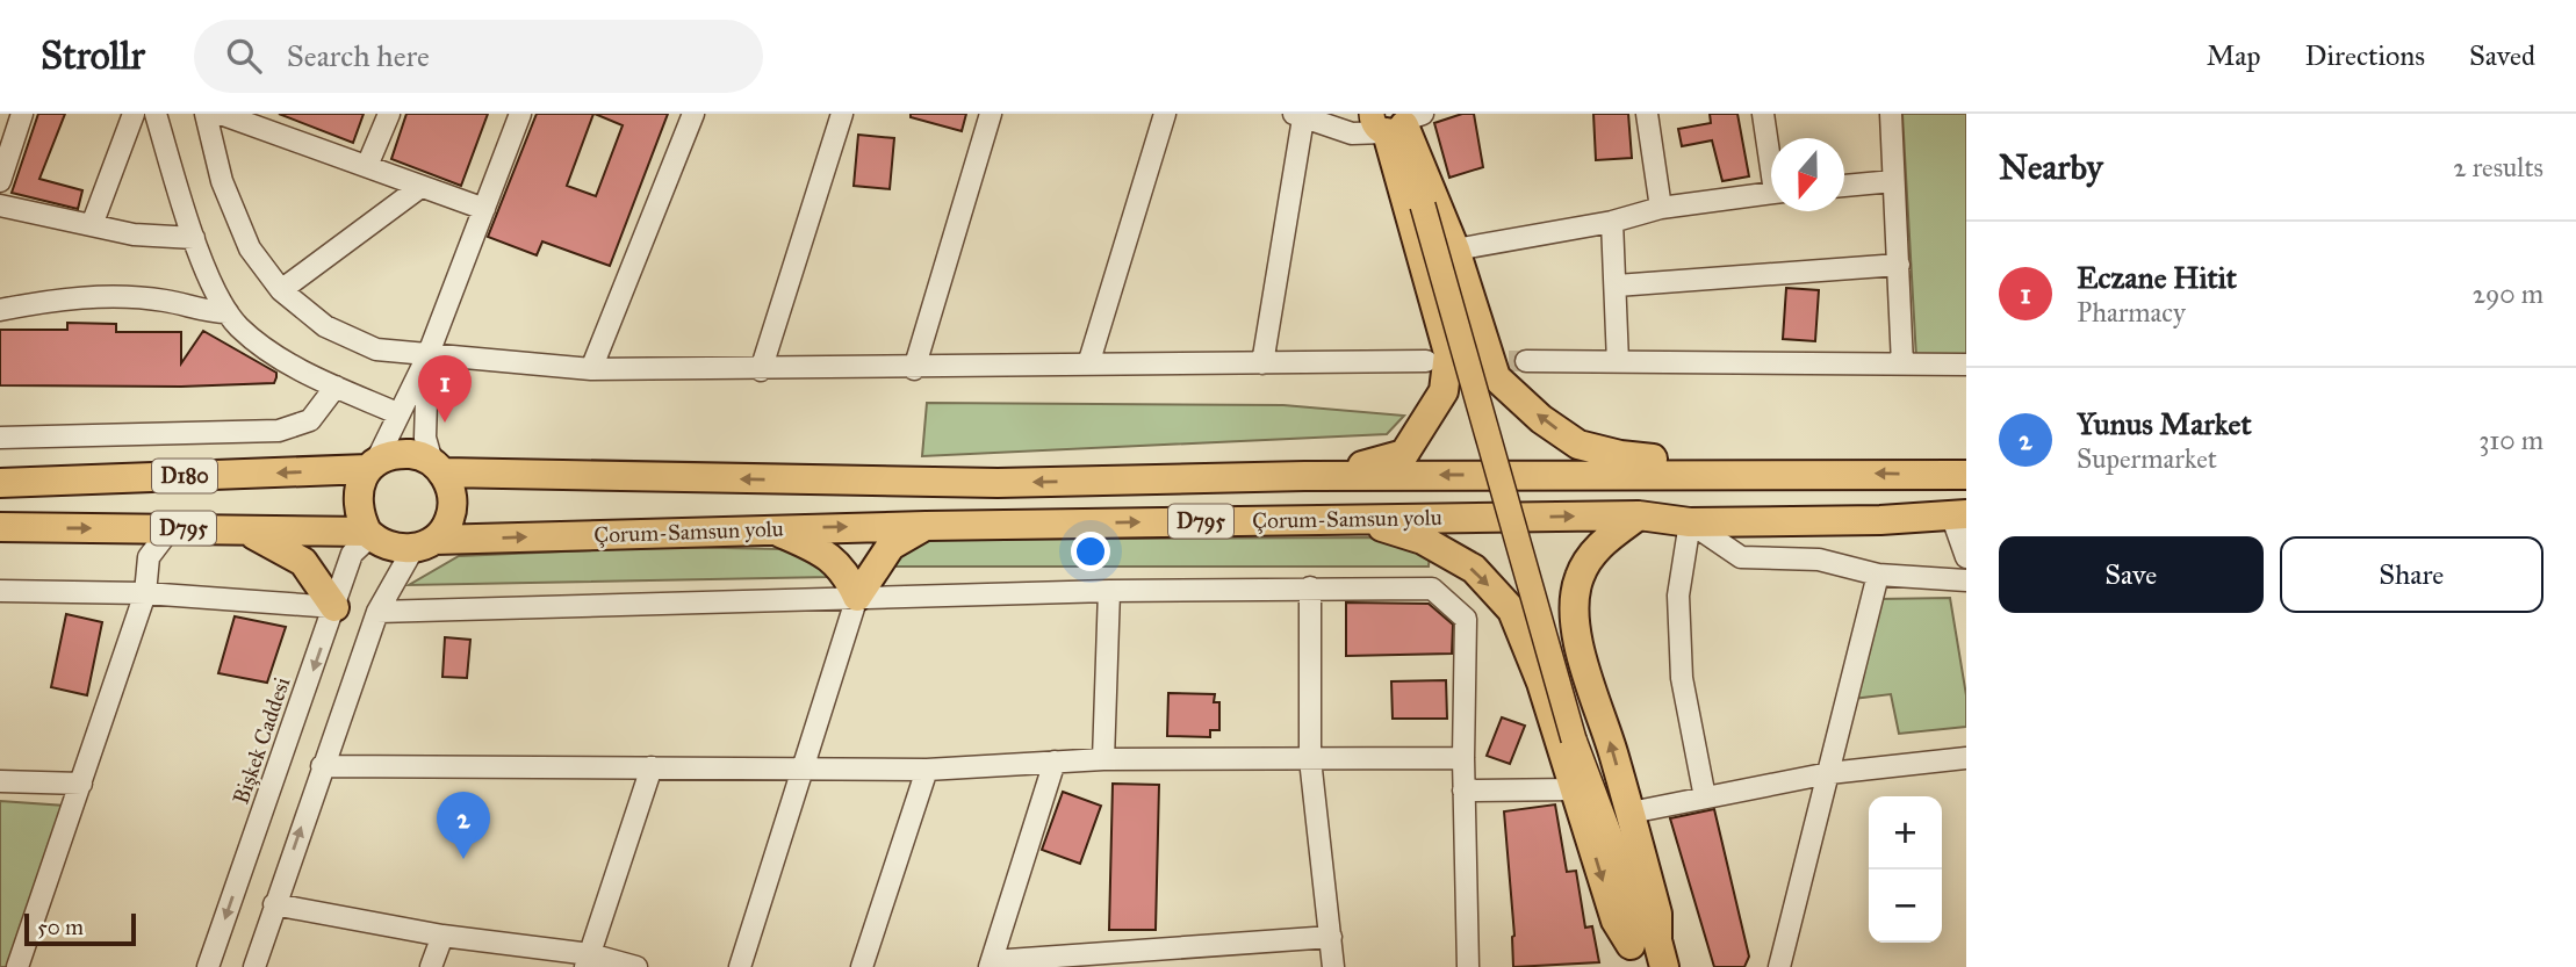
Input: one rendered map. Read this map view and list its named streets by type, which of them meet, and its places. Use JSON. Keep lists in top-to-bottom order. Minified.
{"streets":{"highway":["D180","Çorum-Samsun yolu","D795"],"street":["Bişkek Caddesi"]},"crossings":[["Çorum-Samsun yolu","Bişkek Caddesi"]],"scale_bar":"50 m","north":"bottom","page":{"header":"Strollr","search":"Search here","nav":["Map","Directions","Saved"],"heading":["Nearby","2 results"],"list":[{"mark":"1","name":"Eczane Hitit","note":"Pharmacy","value":"290 m"},{"mark":"2","name":"Yunus Market","note":"Supermarket","value":"310 m"}],"pins":["1","2"],"buttons":["Save","Share"],"map_buttons":["+","−"],"scale":"50 m"}}
